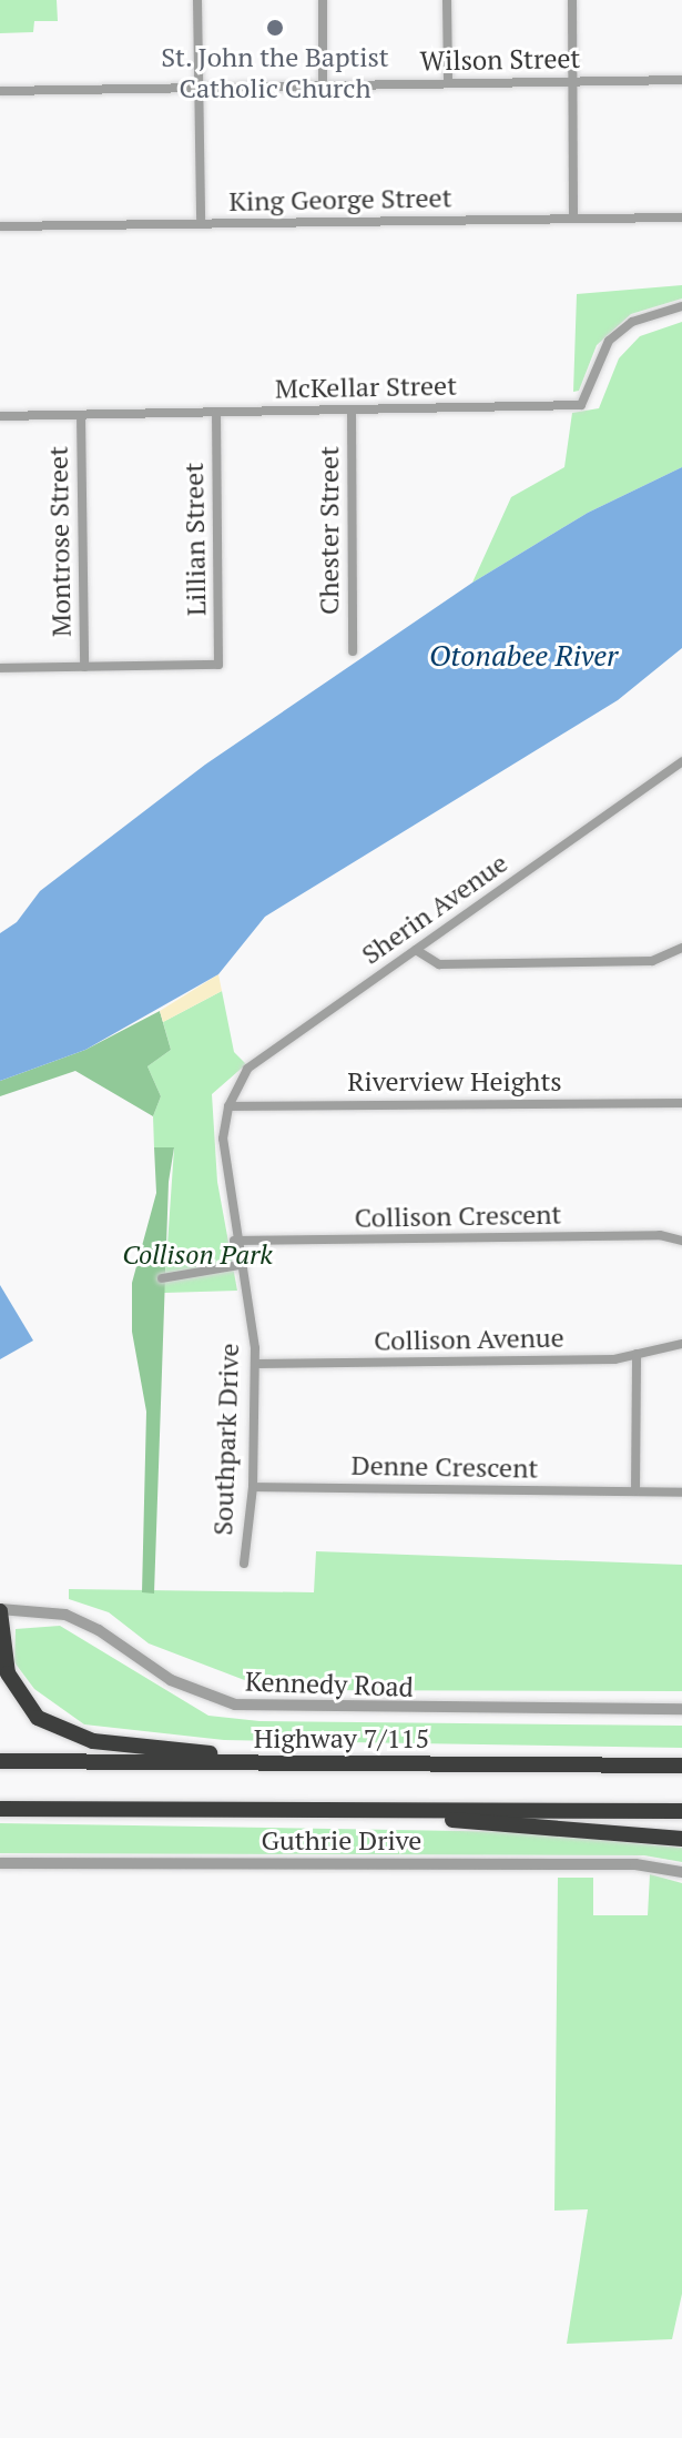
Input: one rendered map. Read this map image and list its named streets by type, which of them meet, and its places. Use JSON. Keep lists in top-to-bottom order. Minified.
{"streets":{"highway":["Highway 7/115"],"street":["Wilson Street","King George Street","McKellar Street","Chester Street","Lillian Street","Montrose Street","Sherin Avenue","Riverview Heights","Collison Crescent","Collison Avenue","Southpark Drive","Denne Crescent","Kennedy Road","Guthrie Drive"]},"crossings":[["McKellar Street","Chester Street"],["McKellar Street","Lillian Street"],["McKellar Street","Montrose Street"],["Lillian Street","Montrose Street"],["Sherin Avenue","Riverview Heights"],["Sherin Avenue","Southpark Drive"],["Riverview Heights","Southpark Drive"],["Collison Crescent","Southpark Drive"],["Collison Avenue","Southpark Drive"],["Southpark Drive","Denne Crescent"]],"water":["Otonabee River"],"parks":["Collison Park"],"places":["St. John the Baptist Catholic Church"]}
